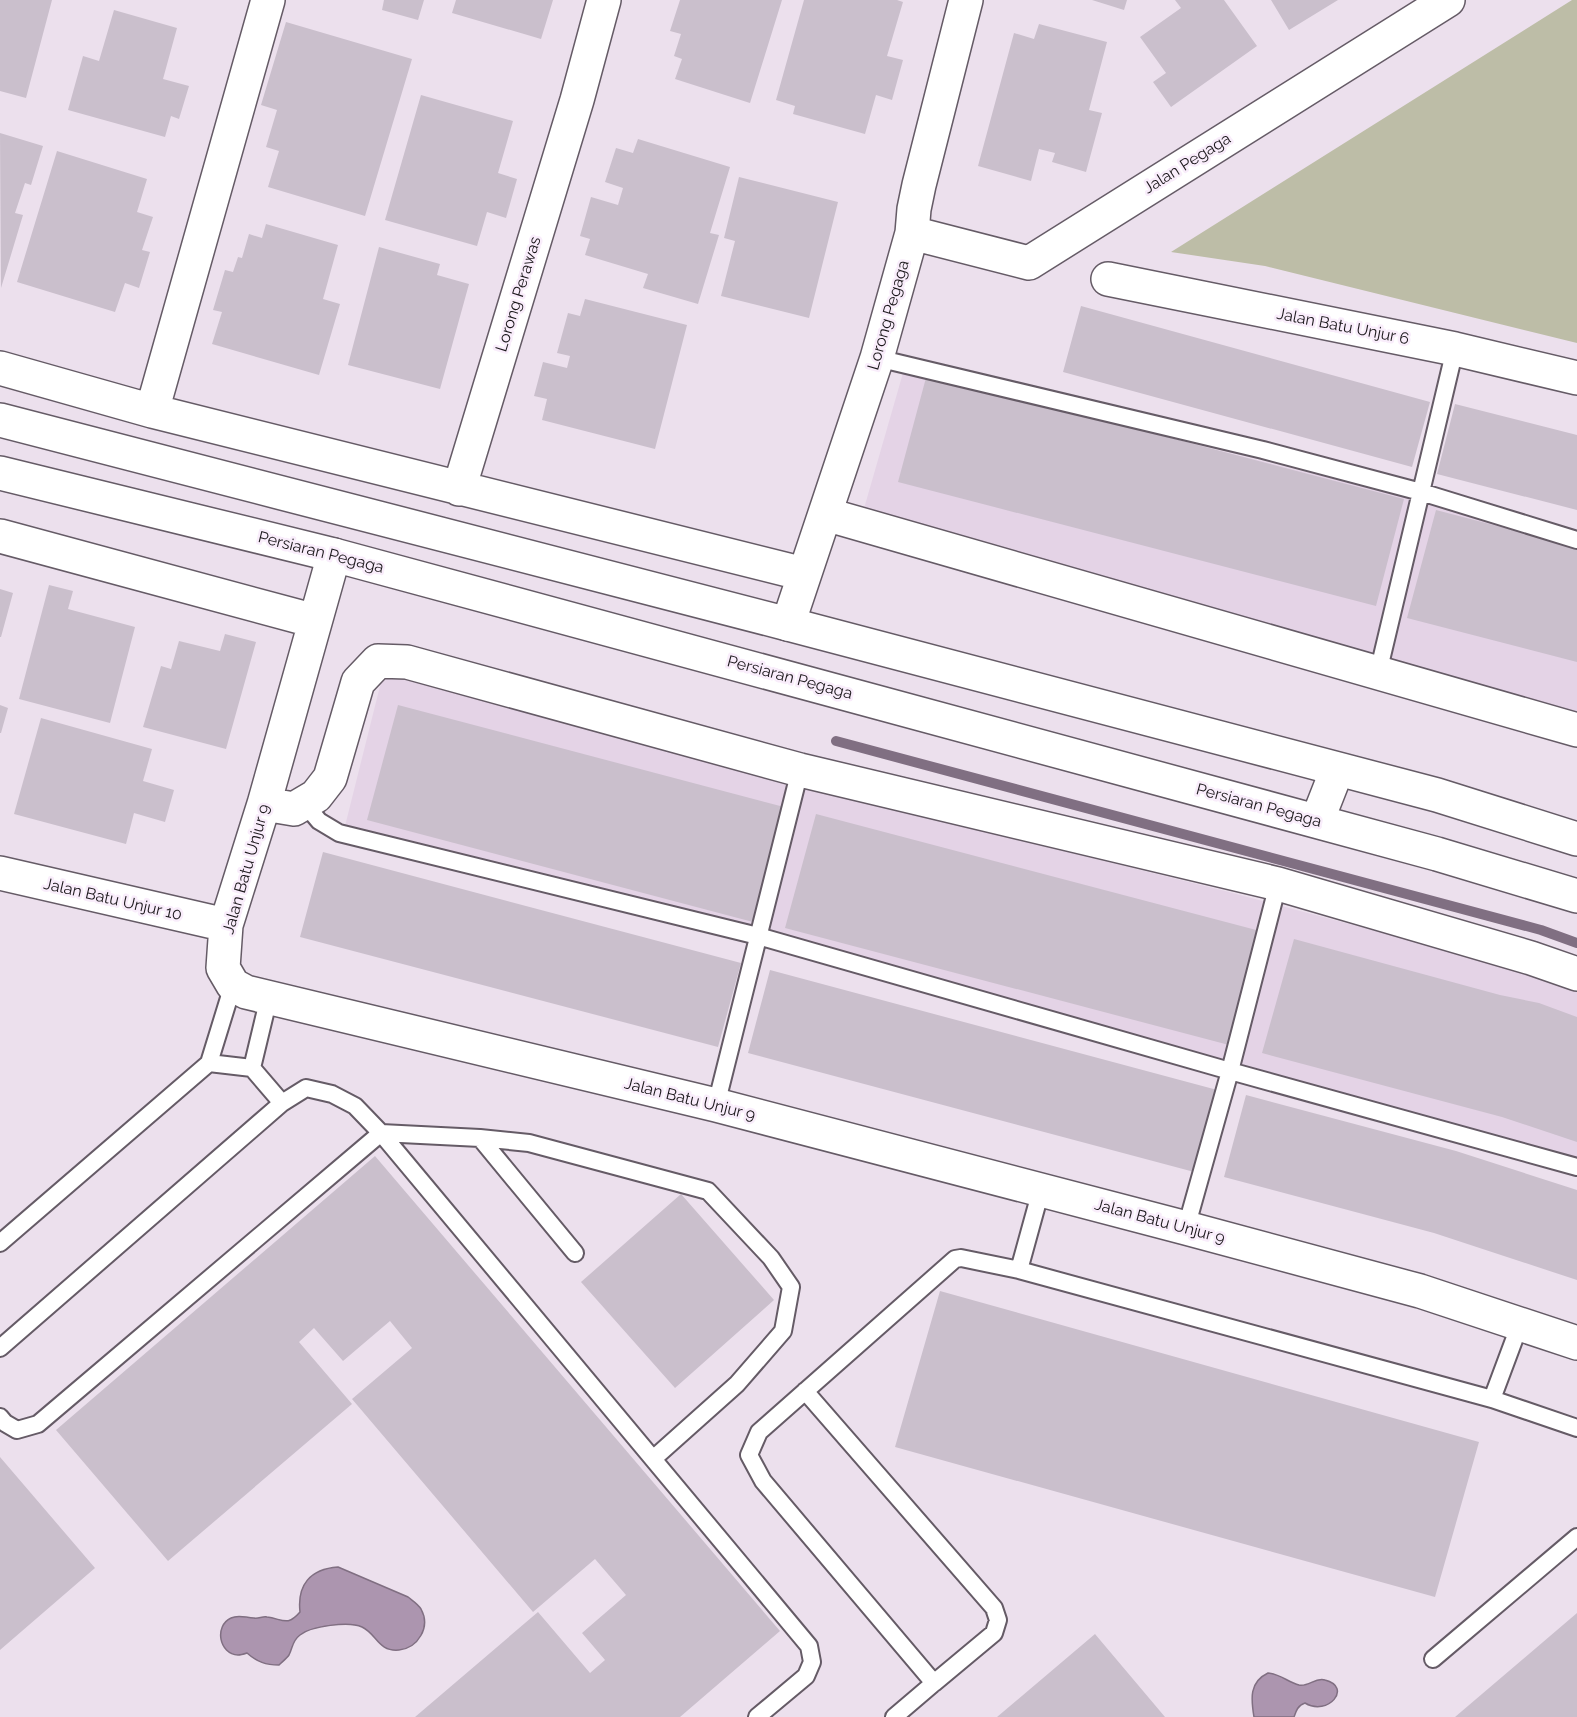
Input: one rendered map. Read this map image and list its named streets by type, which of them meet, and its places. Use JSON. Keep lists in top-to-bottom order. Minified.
{"streets":{"street":["Jalan Pegaga","Lorong Perawas","Lorong Pegaga","Jalan Batu Unjur 6","Persiaran Pegaga","Jalan Batu Unjur 9","Jalan Batu Unjur 10"]},"crossings":[["Jalan Pegaga","Lorong Pegaga"],["Lorong Pegaga","Persiaran Pegaga"],["Persiaran Pegaga","Jalan Batu Unjur 9"],["Jalan Batu Unjur 9","Jalan Batu Unjur 10"]]}
